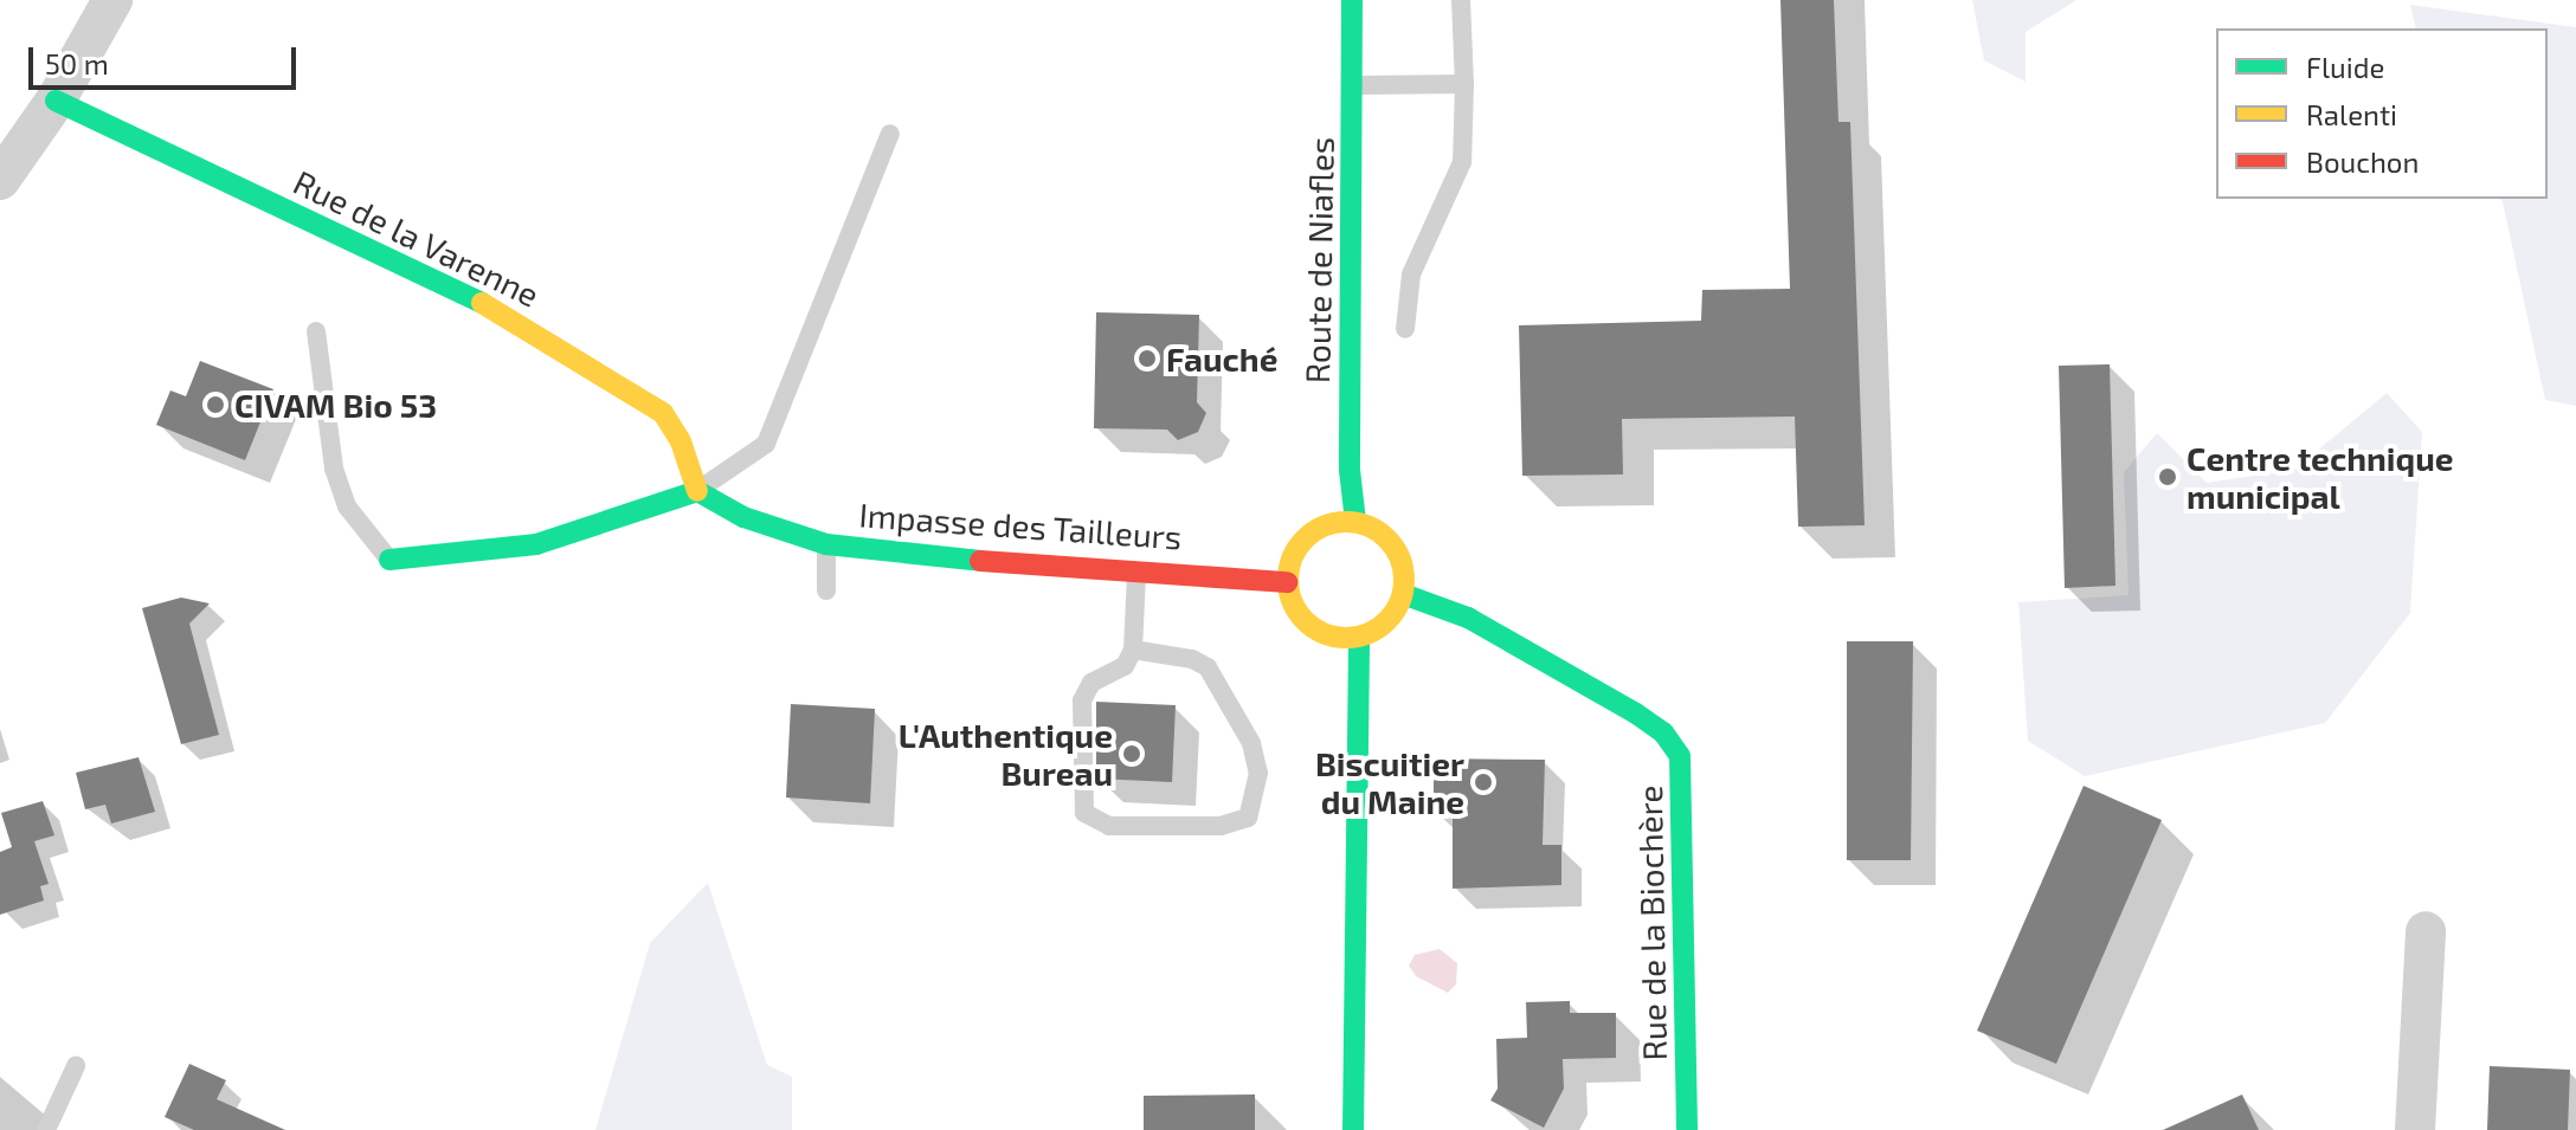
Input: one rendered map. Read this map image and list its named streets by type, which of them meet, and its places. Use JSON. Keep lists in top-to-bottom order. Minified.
{"streets":{"street":["Rue de la Varenne","Route de Niafles","Impasse des Tailleurs","Rue de la Biochère"]},"crossings":[["Rue de la Varenne","Impasse des Tailleurs"],["Route de Niafles","Impasse des Tailleurs"],["Route de Niafles","Rue de la Biochère"],["Impasse des Tailleurs","Rue de la Biochère"]],"places":["Fauché","CIVAM Bio 53","Centre technique municipal","L'Authentique Bureau","Biscuitier du Maine"],"legend":["Fluide","Ralenti","Bouchon"],"scale_bar":"50 m"}
